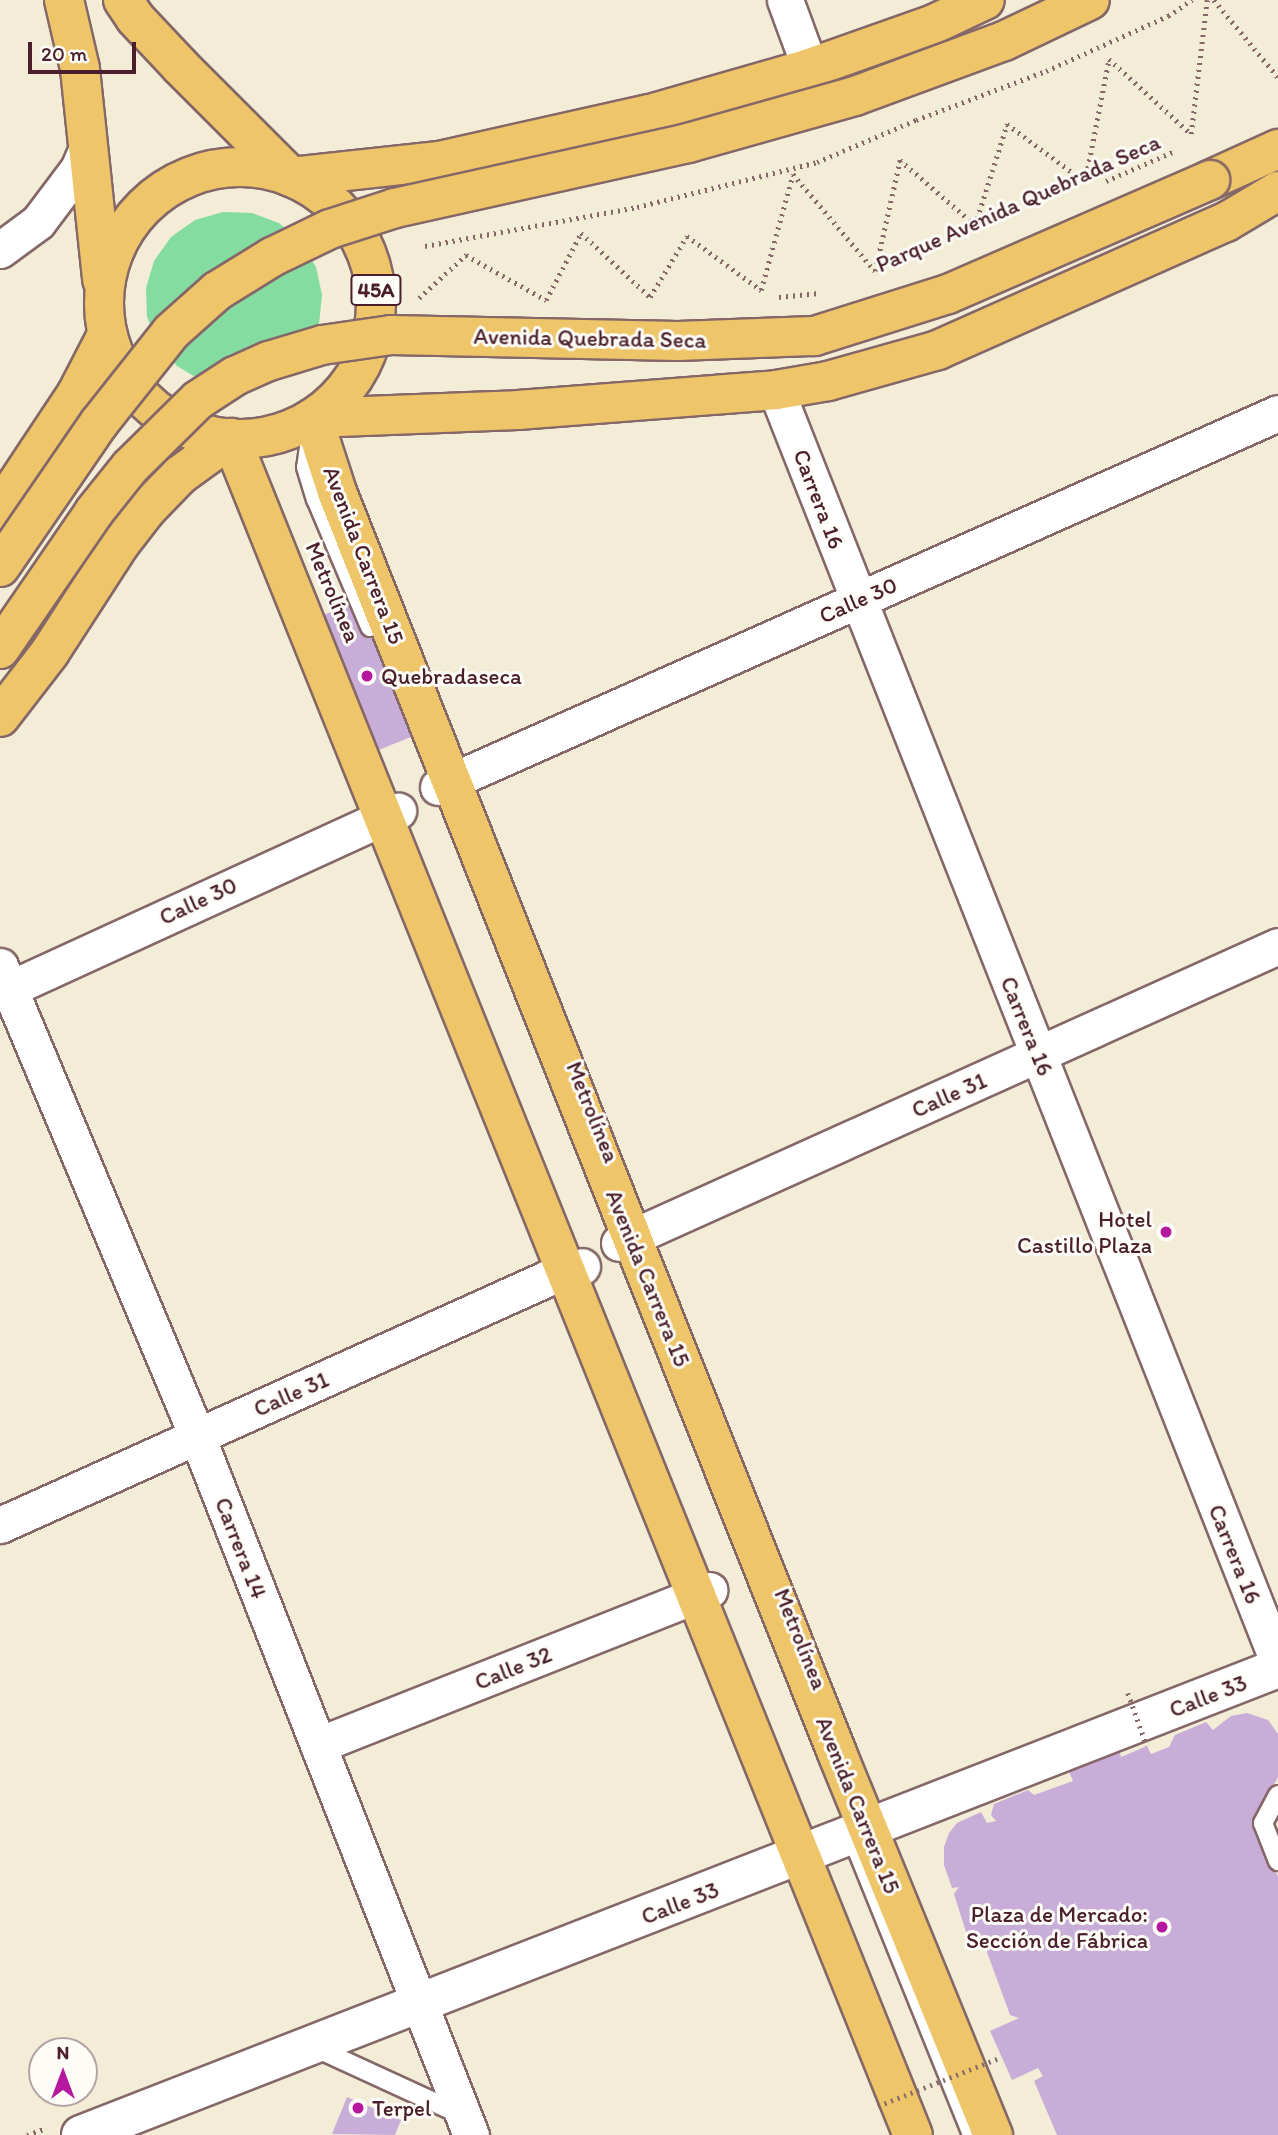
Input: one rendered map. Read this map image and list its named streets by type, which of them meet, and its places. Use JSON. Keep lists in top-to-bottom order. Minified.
{"streets":{"main road":["45A","Avenida Quebrada Seca","Avenida Carrera 15"],"street":["Carrera 16","Calle 30","Calle 31","Carrera 14","Calle 32","Calle 33"],"path":["Parque Avenida Quebrada Seca"]},"crossings":[["Parque Avenida Quebrada Seca","45A"],["45A","Avenida Carrera 15"],["Carrera 16","Calle 30"],["Carrera 16","Calle 31"],["Avenida Carrera 15","Calle 30"],["Avenida Carrera 15","Calle 31"],["Avenida Carrera 15","Calle 33"],["Calle 30","Carrera 14"],["Calle 31","Carrera 14"],["Carrera 14","Calle 32"],["Carrera 14","Calle 33"]],"places":["Quebradaseca","Hotel Castillo Plaza","Plaza de Mercado: Sección de Fábrica","Terpel"],"scale_bar":"20 m","north":"top"}
